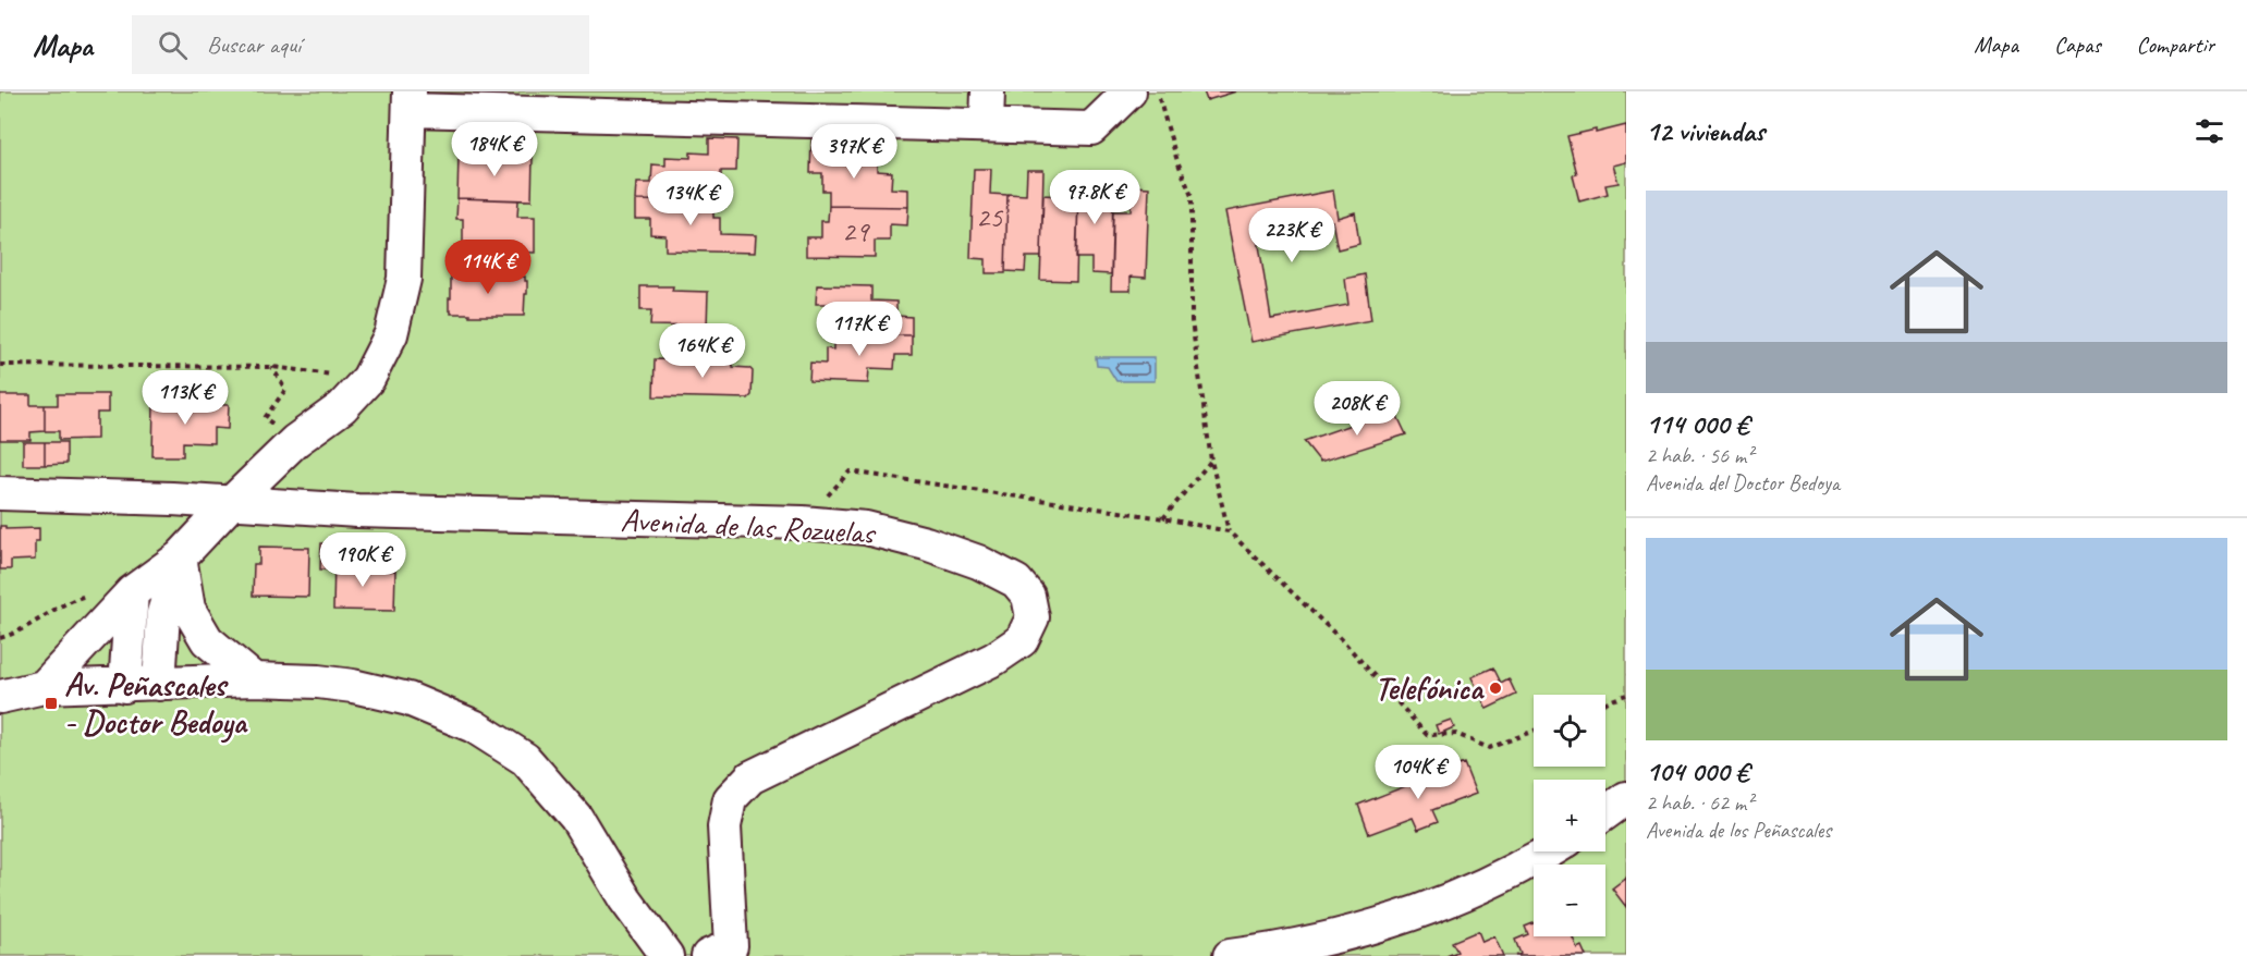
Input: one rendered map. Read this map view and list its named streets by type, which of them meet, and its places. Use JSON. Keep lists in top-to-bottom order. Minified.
{"streets":{"street":["Avenida de las Rozuelas"]},"places":{"other":["Telefónica"],"transit":["Av. Peñascales - Doctor Bedoya"]},"house_numbers":["25","29"],"page":{"header":"Mapa","search":"Buscar aquí","nav":["Mapa","Capas","Compartir"],"heading":"12 viviendas","price":["184K €","397K €","97.8K €","134K €","223K €","114K €","117K €","164K €","113K €","208K €","190K €","104K €"],"list":[{"name":"114 000 €","note":"2 hab. · 56 m² · Avenida del Doctor Bedoya"},{"name":"104 000 €","note":"2 hab. · 62 m² · Avenida de los Peñascales"}],"map_buttons":["+","−"]}}
